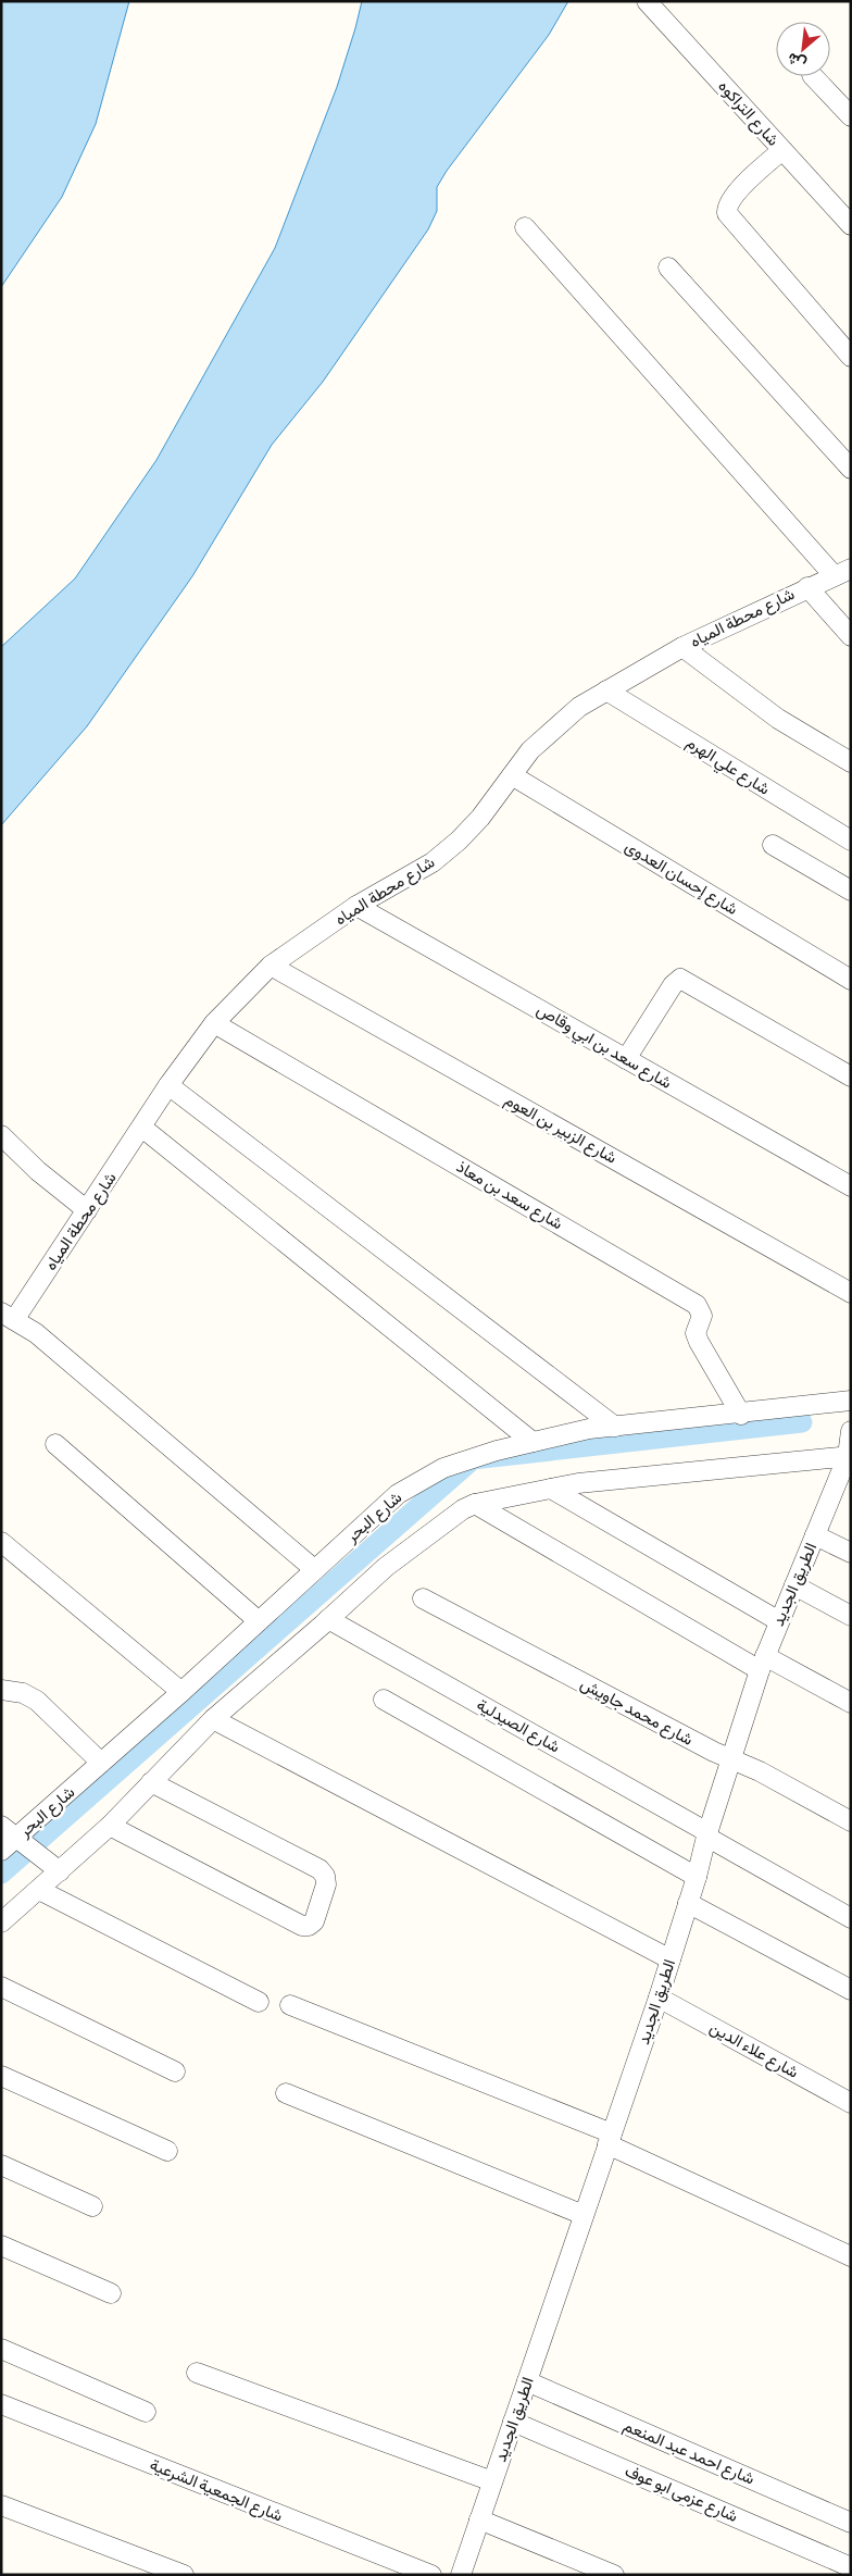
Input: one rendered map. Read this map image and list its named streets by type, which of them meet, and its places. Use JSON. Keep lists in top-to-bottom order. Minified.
{"streets":{"street":["شارع التراكوه","شارع محطة المياه","شارع علي الهرم","شارع إحسان العدوى","شارع سعد بن ابي وقاص","شارع الزبير بن العوم","شارع سعد بن معاذ","شارع البحر","الطريق الجديد","شارع محمد جاويش","شارع الصيدلية","شارع علاء الدين","شارع احمد عبد المنعم","شارع الجمعية الشرعية","شارع عزمى ابو عوف"]},"crossings":[["شارع محطة المياه","شارع علي الهرم"],["شارع محطة المياه","شارع إحسان العدوى"],["شارع محطة المياه","شارع سعد بن ابي وقاص"],["شارع محطة المياه","شارع الزبير بن العوم"],["شارع محطة المياه","شارع سعد بن معاذ"],["شارع سعد بن معاذ","شارع البحر"],["الطريق الجديد","شارع محمد جاويش"],["الطريق الجديد","شارع الصيدلية"],["الطريق الجديد","شارع علاء الدين"],["الطريق الجديد","شارع احمد عبد المنعم"],["الطريق الجديد","شارع عزمى ابو عوف"]],"north":"bottom left"}
